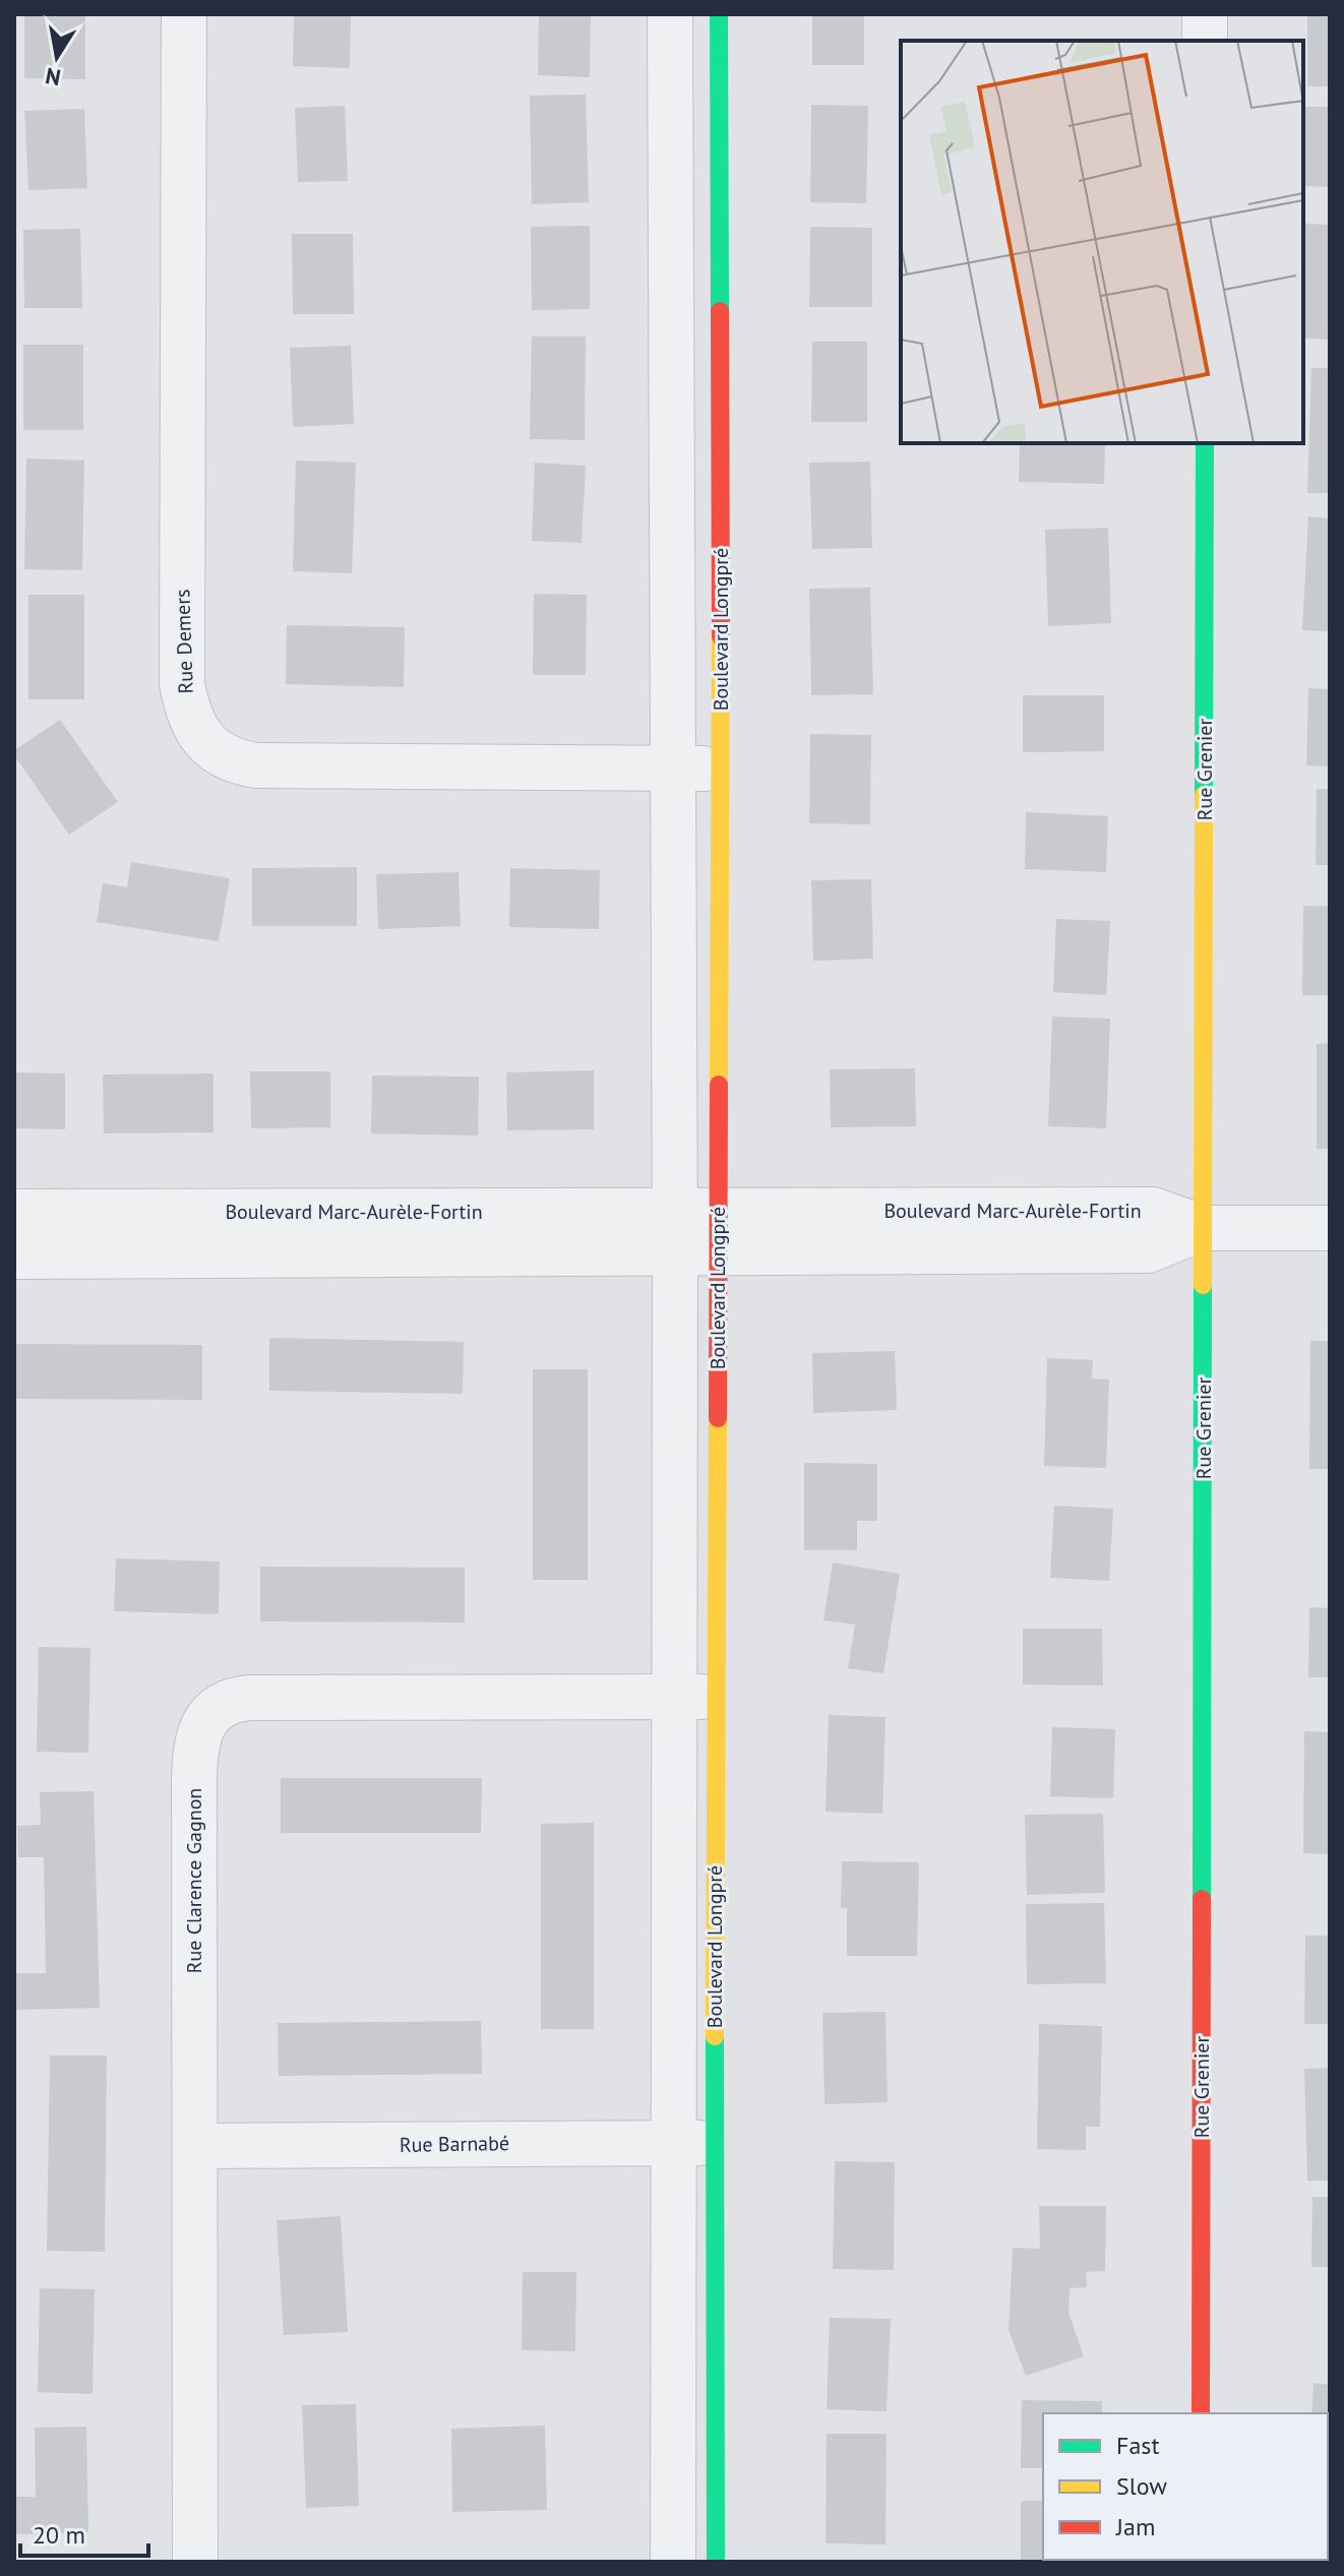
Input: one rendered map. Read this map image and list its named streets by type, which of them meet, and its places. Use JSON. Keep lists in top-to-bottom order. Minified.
{"streets":{"street":["Boulevard Longpré","Rue Demers","Rue Grenier","Boulevard Marc-Aurèle-Fortin","Rue Clarence Gagnon","Rue Barnabé"]},"crossings":[["Boulevard Longpré","Rue Demers"],["Boulevard Longpré","Boulevard Marc-Aurèle-Fortin"],["Boulevard Longpré","Rue Clarence Gagnon"],["Boulevard Longpré","Rue Barnabé"],["Rue Grenier","Boulevard Marc-Aurèle-Fortin"],["Rue Clarence Gagnon","Rue Barnabé"]],"legend":["Fast","Slow","Jam"],"scale_bar":"20 m","north":"bottom"}
